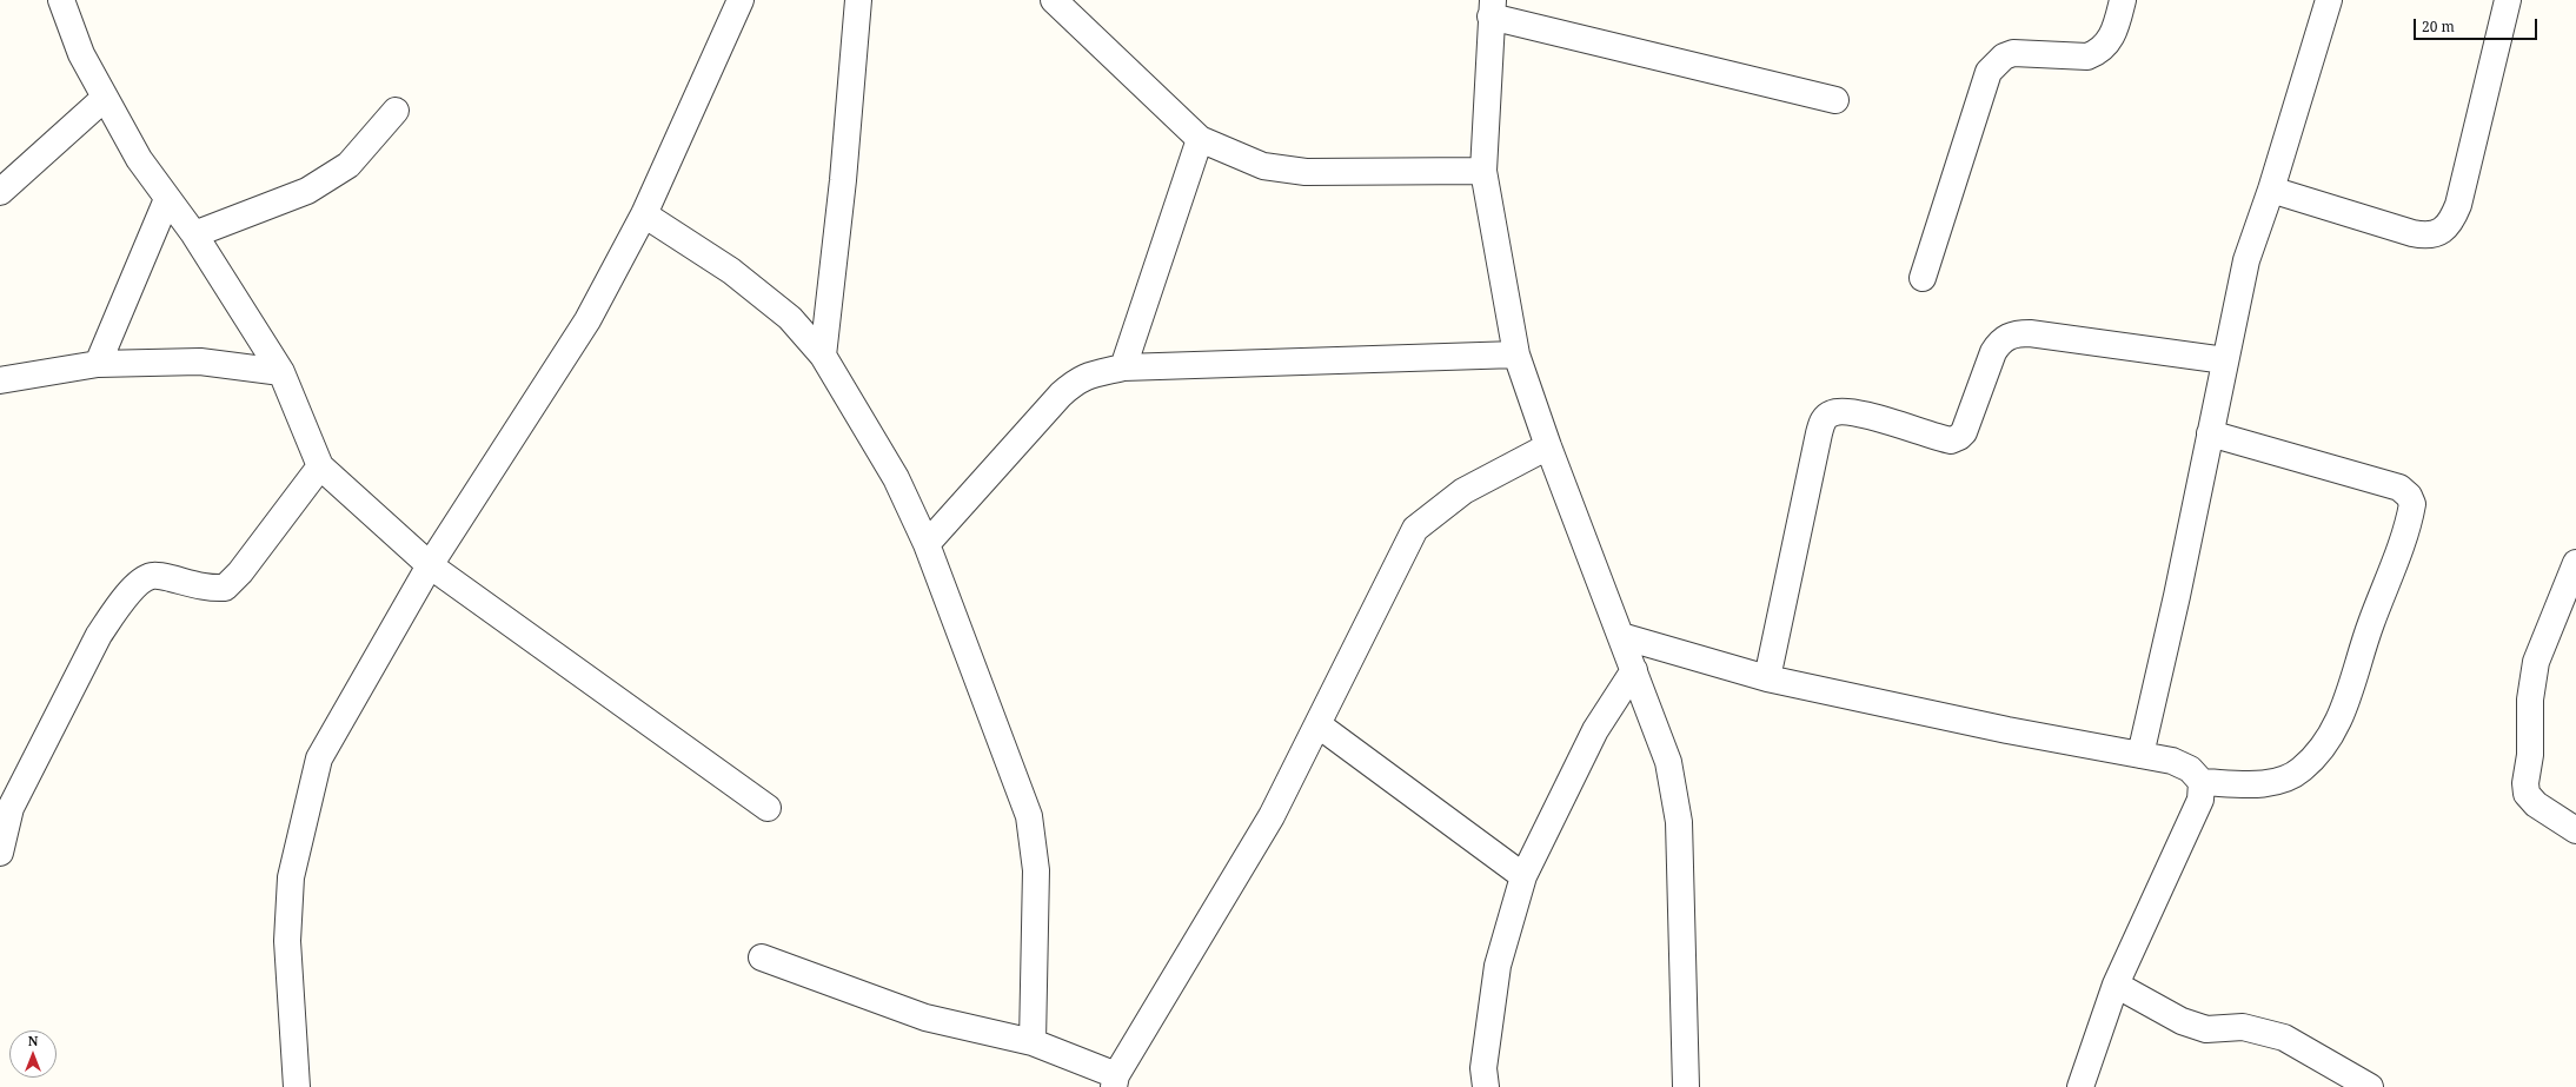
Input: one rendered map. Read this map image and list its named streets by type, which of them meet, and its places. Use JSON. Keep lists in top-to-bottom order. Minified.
{"scale_bar":"20 m","north":"top"}
